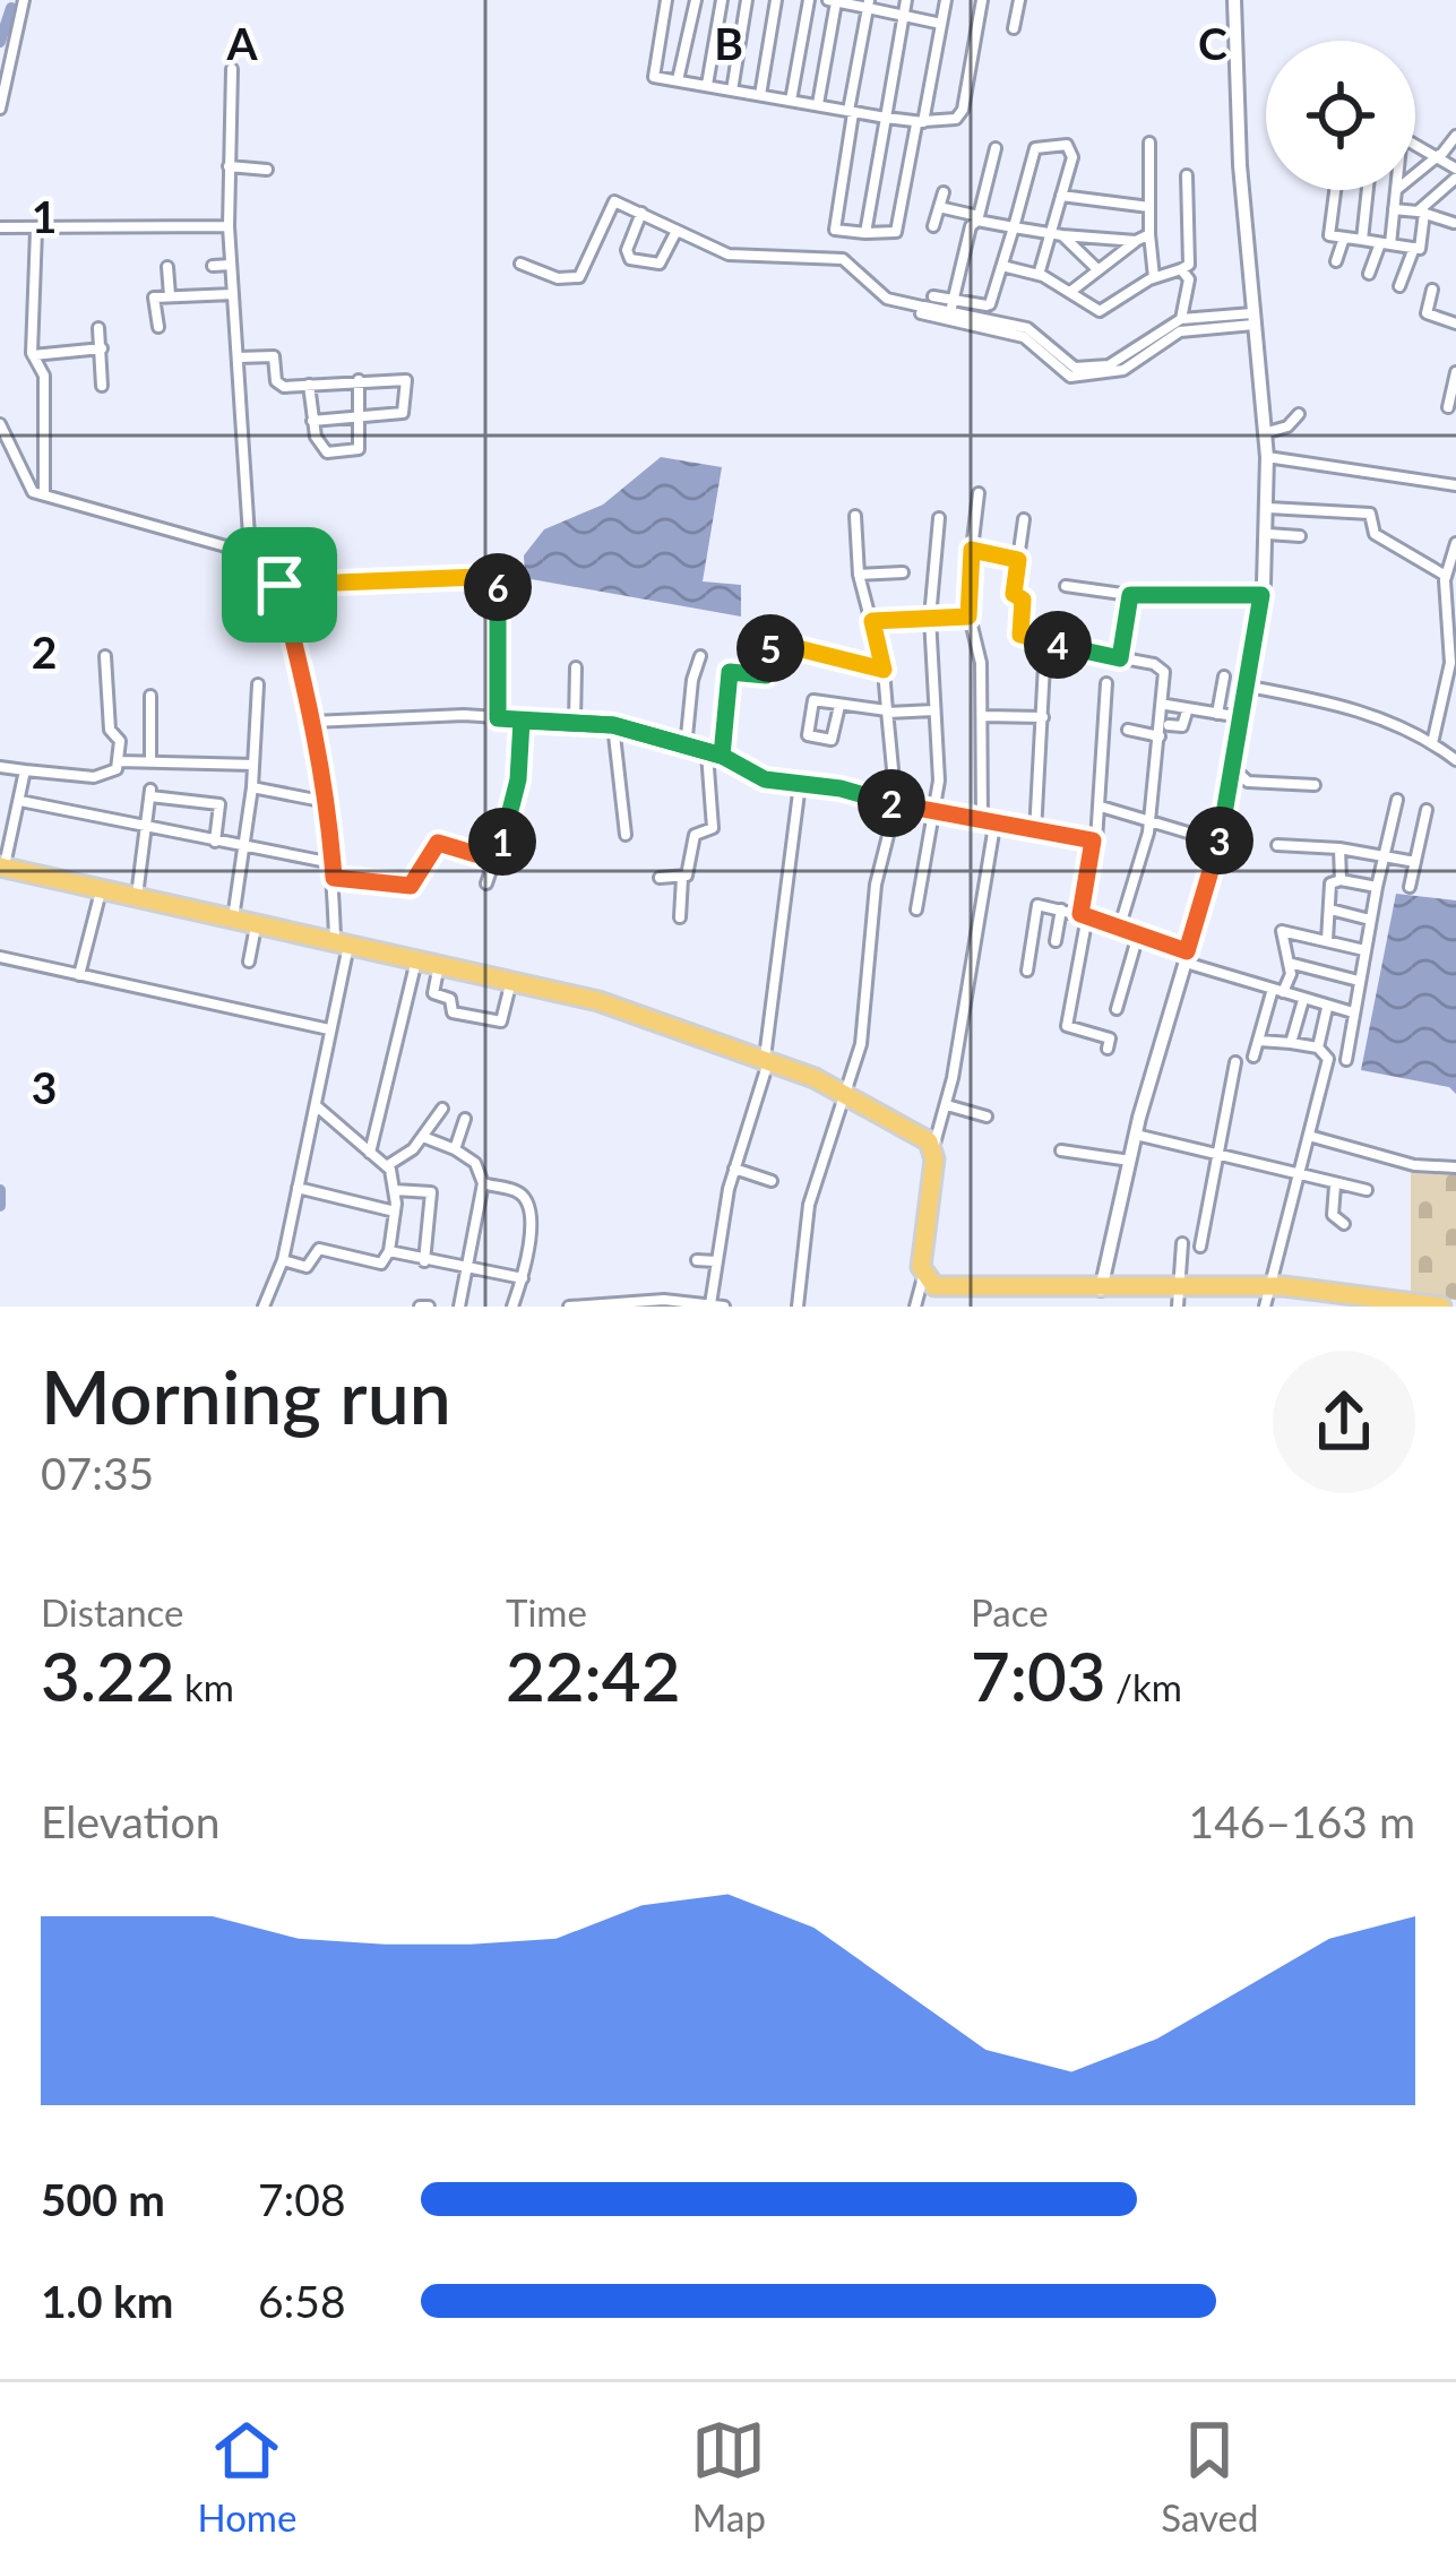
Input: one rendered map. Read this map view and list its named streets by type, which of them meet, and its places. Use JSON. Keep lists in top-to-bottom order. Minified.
{"page":{"pins":["6","4","5","2","3","1"],"heading":["Morning run","07:35"],"stats":[["Distance","3.22 km"],["Time","22:42"],["Pace","7:03 /km"]],"chart":["Elevation","146–163 m"],"list":[{"name":"500 m","note":"7:08"},{"name":"1.0 km","note":"6:58"}],"tabs":["Home","Map","Saved"]},"grid":{"columns":["A","B","C"],"rows":["1","2","3"]}}
